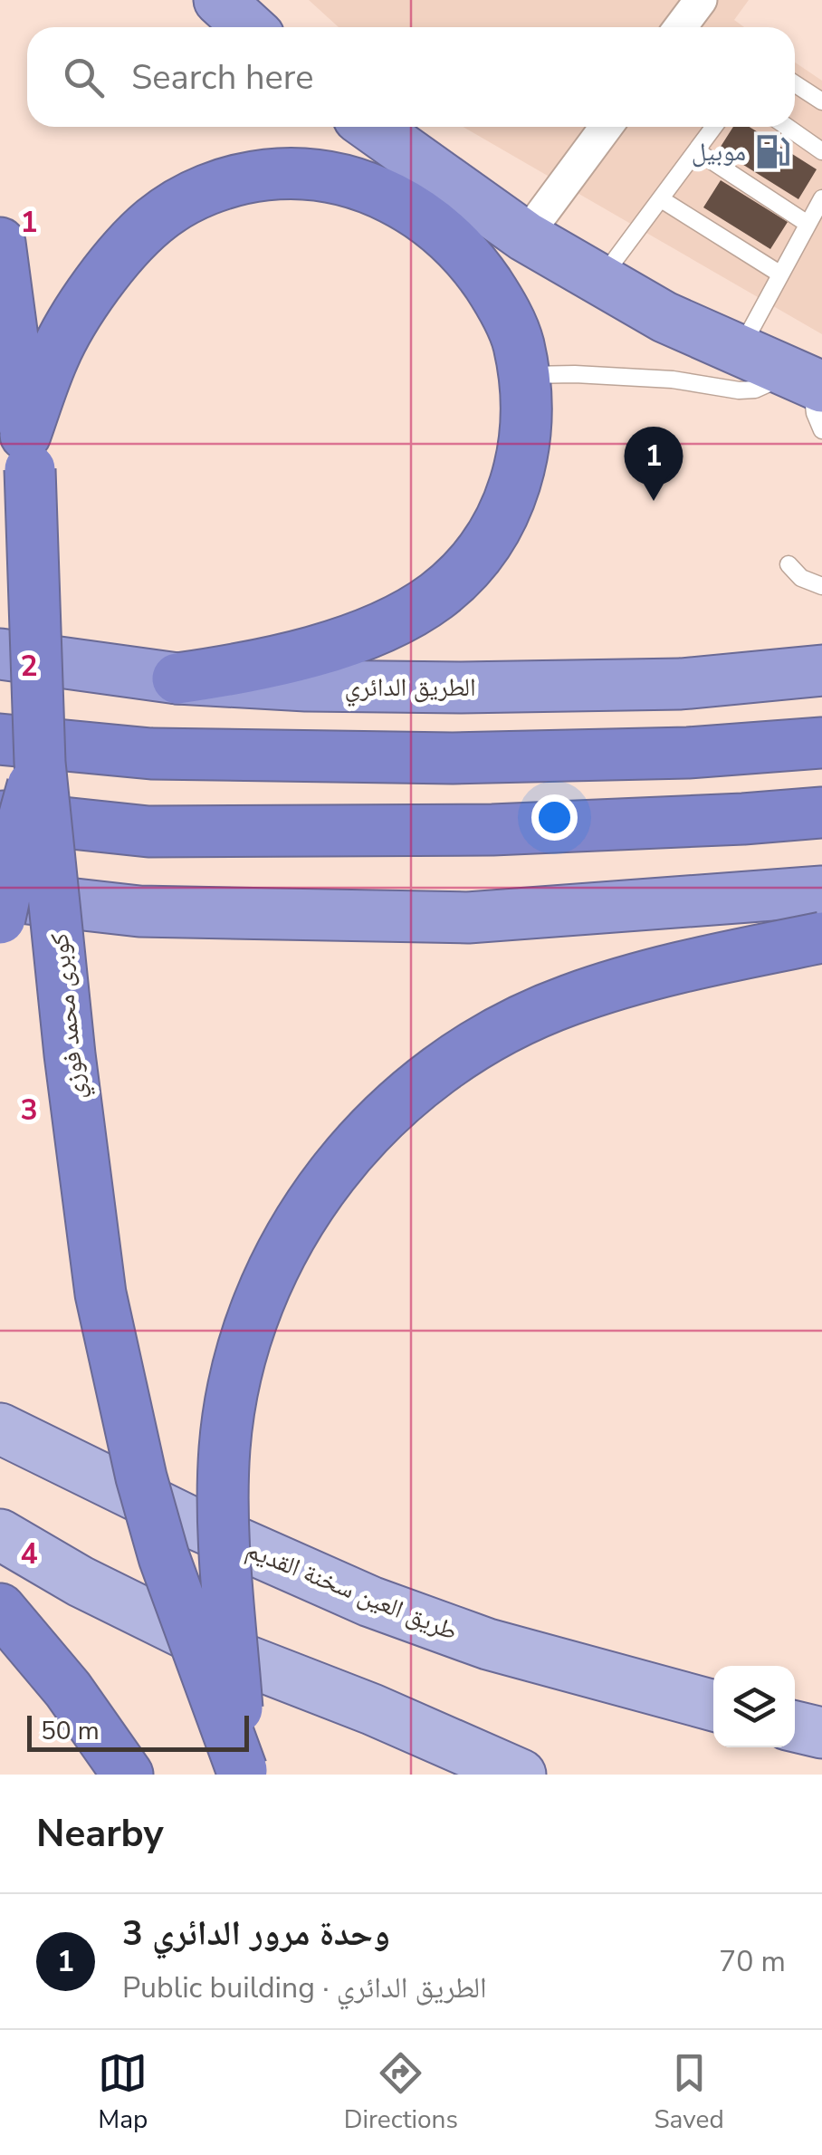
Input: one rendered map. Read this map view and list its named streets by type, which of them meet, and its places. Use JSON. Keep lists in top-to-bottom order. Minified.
{"streets":{"highway":["الطريق الدائري","كوبرى محمد فوزي"],"main road":["طريق العين سخنة القديم"]},"places":{"fuel station":["موبيل"]},"scale_bar":"50 m","page":{"search":"Search here","pins":"1","scale":"50 m","heading":"Nearby","list":[{"mark":"1","name":"وحدة مرور الدائري 3","note":"Public building · الطريق الدائري","value":"70 m"}],"nav":["Map","Directions","Saved"]},"grid":{"rows":["1","2","3","4"]}}
